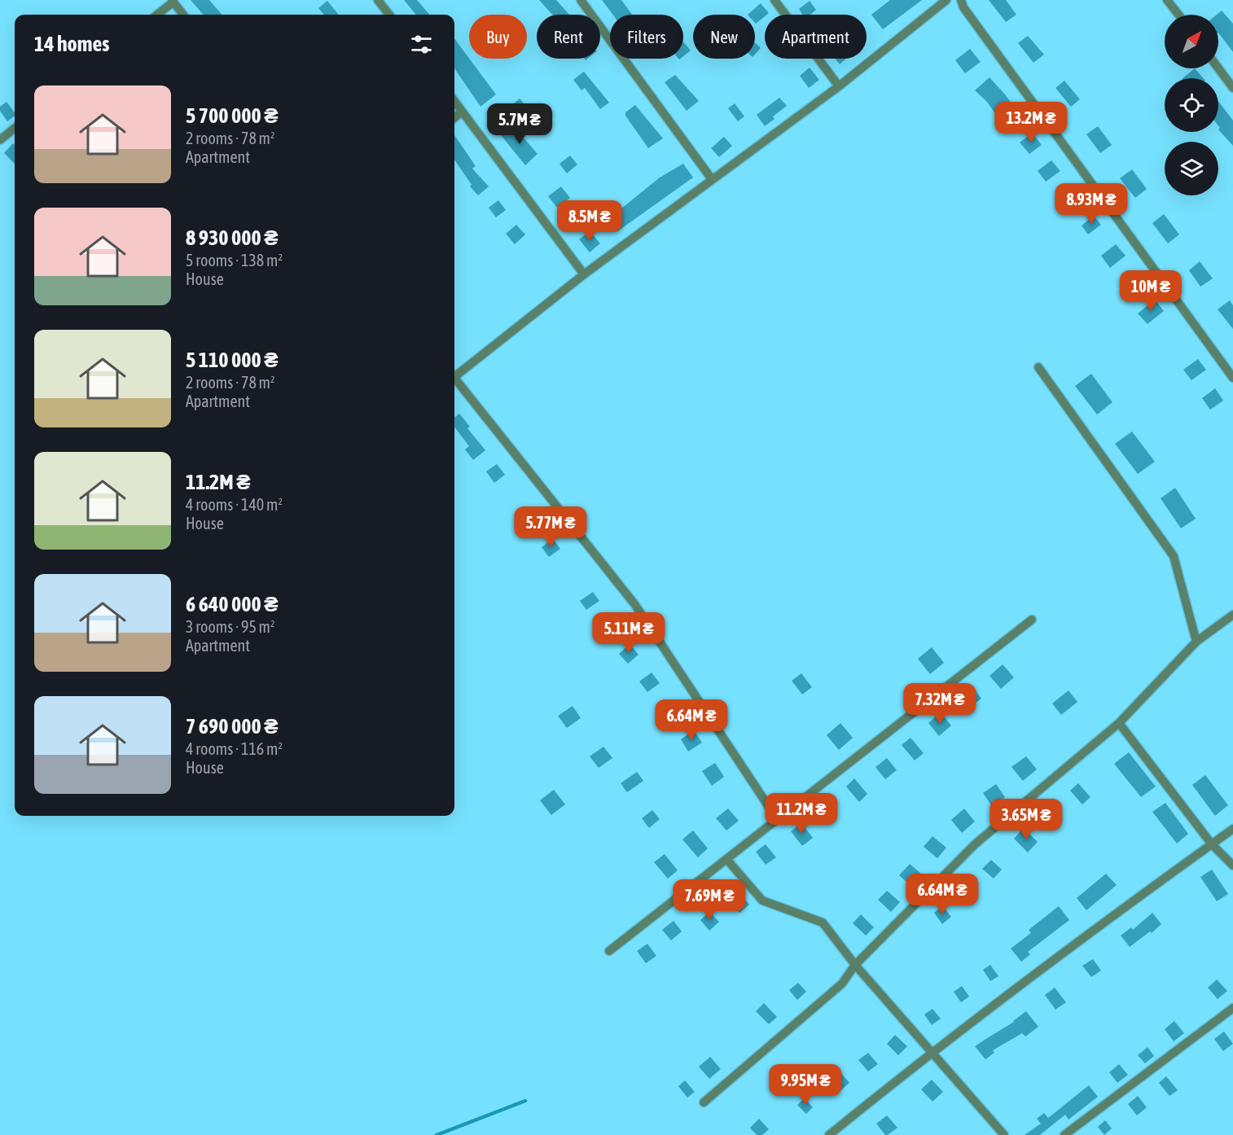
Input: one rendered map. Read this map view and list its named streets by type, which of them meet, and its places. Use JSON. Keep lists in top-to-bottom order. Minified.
{"north":"top right","page":{"chip":["Buy","Rent","Filters","New","Apartment"],"heading":"14 homes","list":[{"name":"5 700 000 ₴","note":"2 rooms · 78 m² · Apartment"},{"name":"8 930 000 ₴","note":"5 rooms · 138 m² · House"},{"name":"5 110 000 ₴","note":"2 rooms · 78 m² · Apartment"},{"name":"11.2M ₴","note":"4 rooms · 140 m² · House"},{"name":"6 640 000 ₴","note":"3 rooms · 95 m² · Apartment"},{"name":"7 690 000 ₴","note":"4 rooms · 116 m² · House"}],"price":["13.2M ₴","5.7M ₴","8.93M ₴","8.5M ₴","10M ₴","5.77M ₴","5.11M ₴","7.32M ₴","6.64M ₴","11.2M ₴","3.65M ₴","6.64M ₴","7.69M ₴","9.95M ₴"]}}
